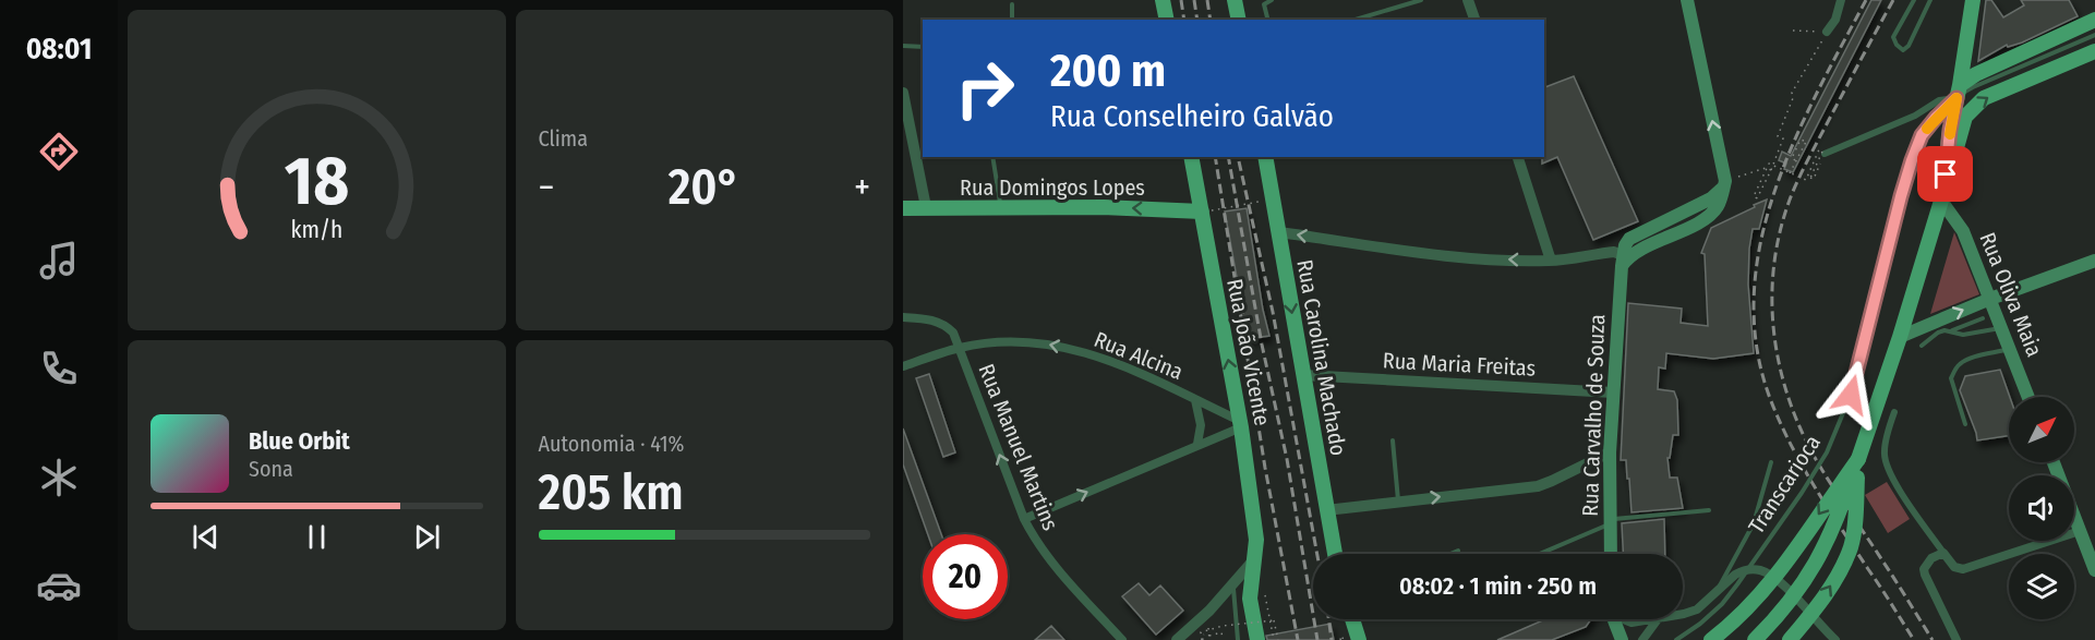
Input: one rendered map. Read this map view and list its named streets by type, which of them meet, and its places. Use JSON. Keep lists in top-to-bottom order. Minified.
{"streets":{"main road":["Rua Domingos Lopes","Rua Oliva Maia","Rua João Vicente","Rua Carolina Machado","Rua Carvalho de Souza"],"street":["Rua Alcina","Rua Maria Freitas","Rua Manuel Martins"],"lane":["Transcarioca"]},"crossings":[["Rua Domingos Lopes","Rua João Vicente"],["Rua João Vicente","Rua Alcina"],["Rua Alcina","Rua Manuel Martins"],["Rua Carolina Machado","Rua Maria Freitas"],["Rua Maria Freitas","Rua Carvalho de Souza"]],"one_way":["Rua Domingos Lopes","Rua João Vicente","Rua Alcina","Rua Carolina Machado","Rua Manuel Martins"],"north":"top right","page":{"tabs":"08:01","tile":["Clima",["Autonomia · 41%","205 km"]],"turn":["200 m","Rua Conselheiro Galvão"],"heat":["−","20°","+"],"song":["Blue Orbit","Sona"],"limit":"20","trip":"08:02 · 1 min · 250 m","gauge":["18","km/h"]}}
